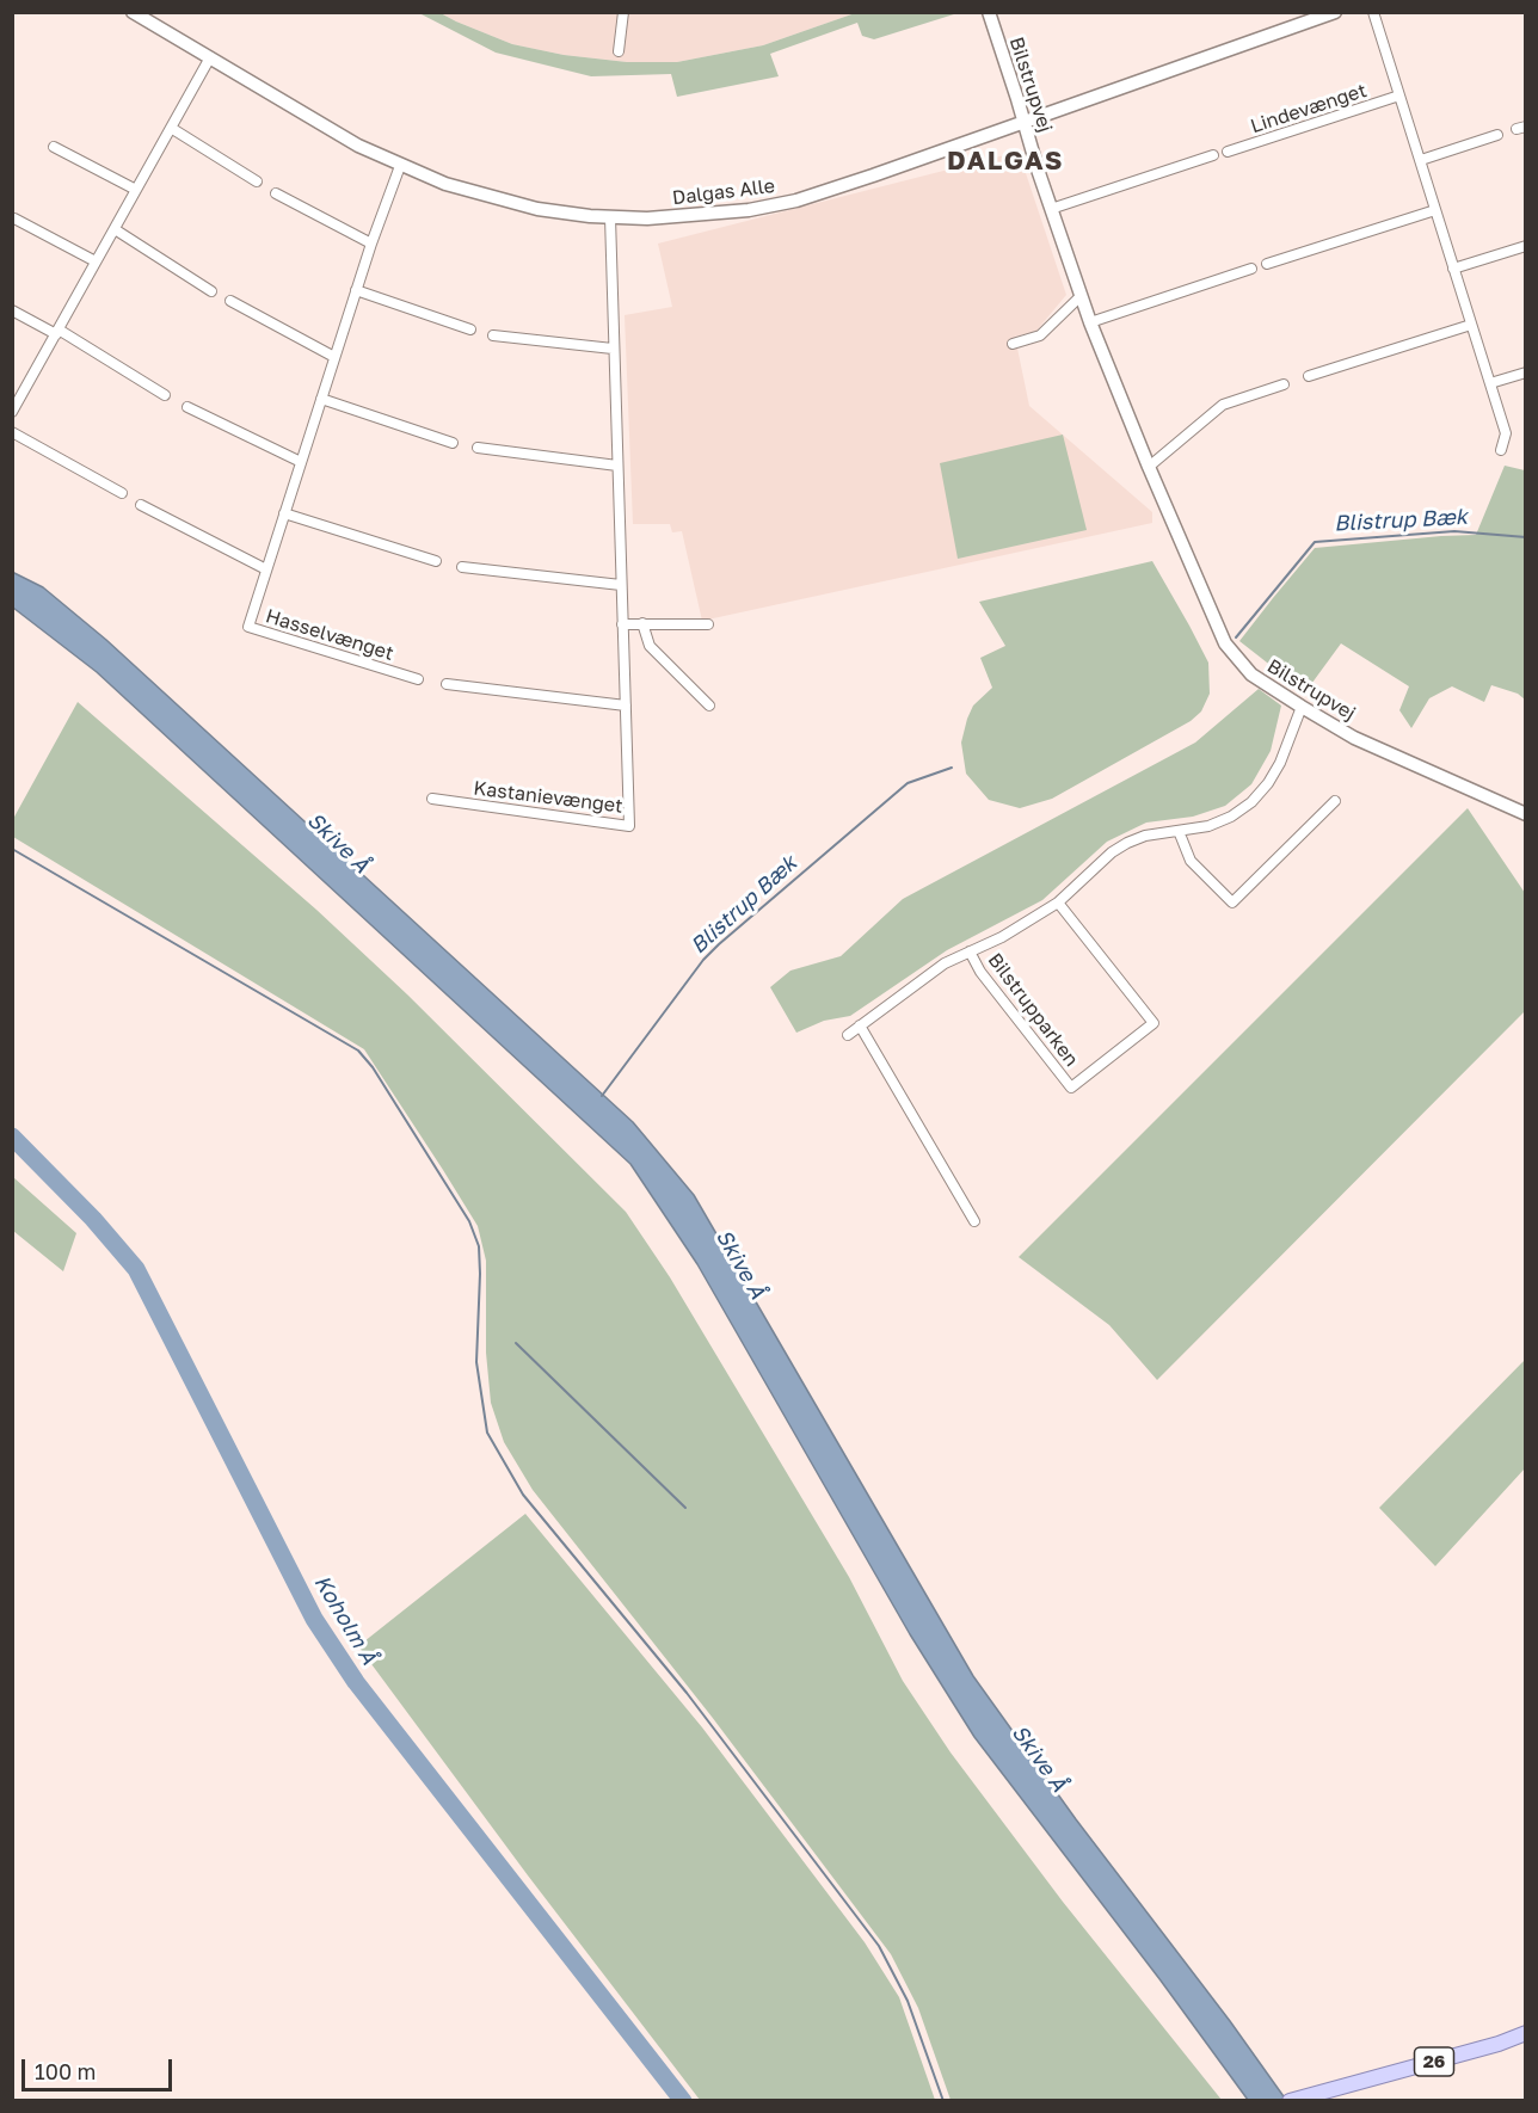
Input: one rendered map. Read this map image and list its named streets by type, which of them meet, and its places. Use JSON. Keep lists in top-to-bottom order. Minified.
{"streets":{"main road":["26"],"street":["Bilstrupvej","Lindevænget","Dalgas Alle","Hasselvænget","Kastanievænget","Bilstrupparken"]},"crossings":[["Bilstrupvej","Dalgas Alle"],["Bilstrupvej","Bilstrupparken"],["Dalgas Alle","Hasselvænget"],["Dalgas Alle","Kastanievænget"]],"districts":["DALGAS"],"water":["Blistrup Bæk","Skive Å","Koholm Å"],"scale_bar":"100 m"}
